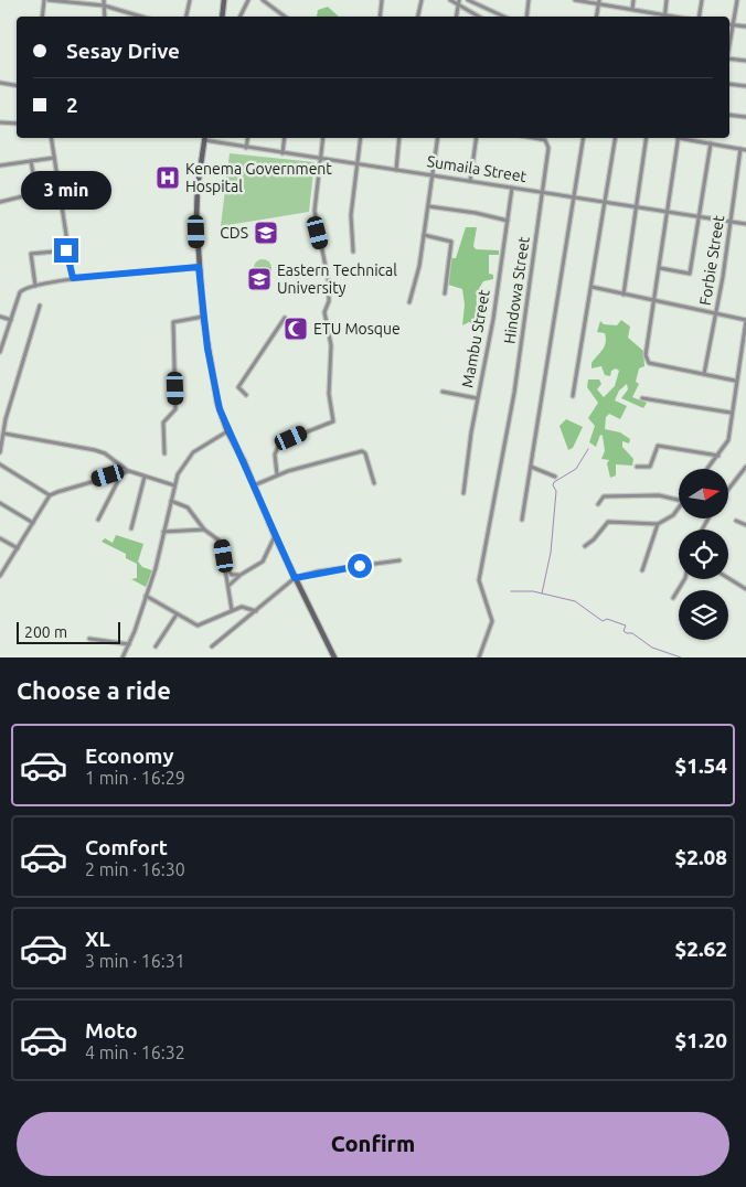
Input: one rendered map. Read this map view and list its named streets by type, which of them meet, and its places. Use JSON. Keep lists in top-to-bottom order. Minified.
{"streets":{"street":["Sumaila Street","Forbie Street","Hindowa Street","Mambu Street"]},"crossings":[["Sumaila Street","Forbie Street"],["Sumaila Street","Hindowa Street"],["Sumaila Street","Mambu Street"]],"places":{"hospital":["Kenema Government Hospital"],"school or university":["CDS","Eastern Technical University"],"mosque":["ETU Mosque"]},"scale_bar":"200 m","north":"right","page":{"banner":["Sesay Drive","2"],"bubble":"3 min","scale":"200 m","heading":"Choose a ride","list":[{"name":"Economy","note":"1 min · 16:29","value":"$1.54"},{"name":"Comfort","note":"2 min · 16:30","value":"$2.08"},{"name":"XL","note":"3 min · 16:31","value":"$2.62"},{"name":"Moto","note":"4 min · 16:32","value":"$1.20"}],"buttons":"Confirm"}}
